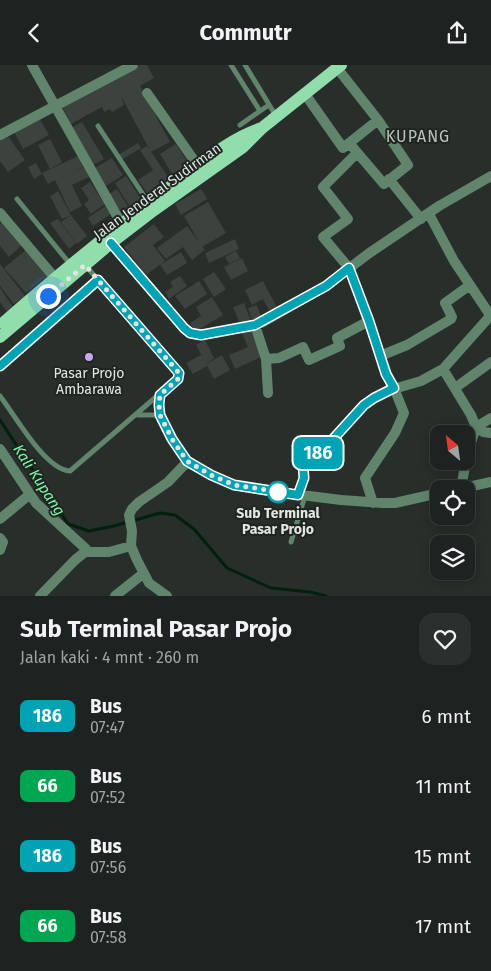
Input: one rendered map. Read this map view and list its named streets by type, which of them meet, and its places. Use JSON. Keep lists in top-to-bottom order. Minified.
{"streets":{"main road":["Jalan Jenderal Sudirman"]},"districts":["KUPANG"],"water":["Kali Kupang"],"places":["Pasar Projo Ambarawa","Sub Terminal Pasar Projo"],"lines":["bus line 186"],"north":"top left","page":{"header":"Commutr","on_map":"186","heading":["Sub Terminal Pasar Projo","Jalan kaki · 4 mnt · 260 m"],"list":[{"mark":"186","name":"Bus","note":"07:47","value":"6 mnt"},{"mark":"66","name":"Bus","note":"07:52","value":"11 mnt"},{"mark":"186","name":"Bus","note":"07:56","value":"15 mnt"},{"mark":"66","name":"Bus","note":"07:58","value":"17 mnt"}]}}
